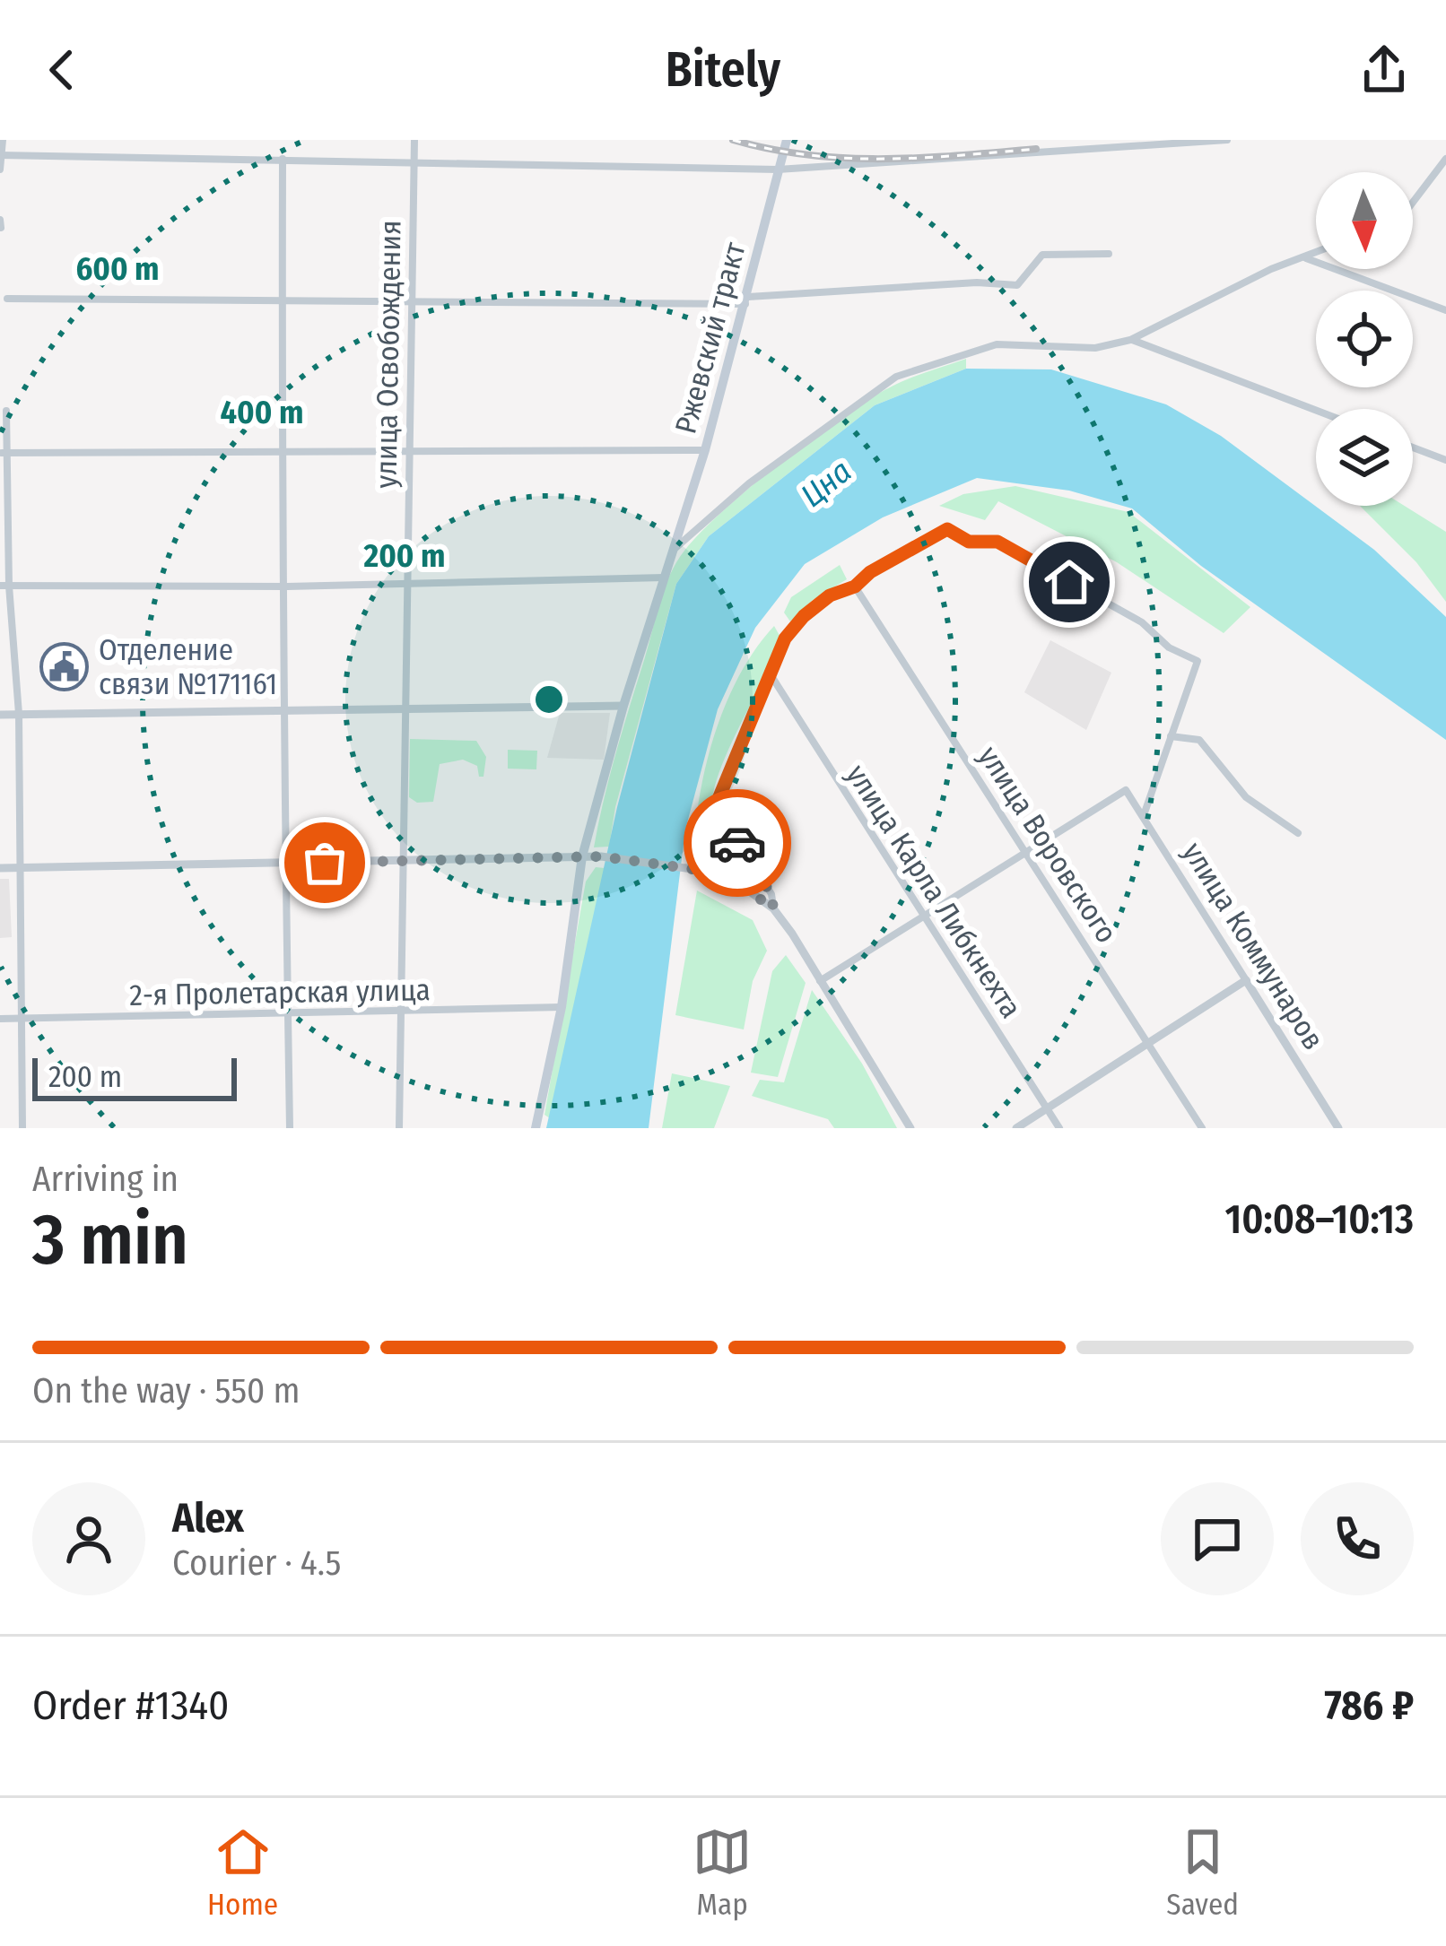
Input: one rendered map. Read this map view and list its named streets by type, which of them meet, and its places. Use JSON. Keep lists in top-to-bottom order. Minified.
{"streets":{"main road":["Ржевский тракт"],"street":["улица Освобождения","улица Воровского","улица Карла Либкнехта","улица Коммунаров","2-я Пролетарская улица"]},"crossings":[["Ржевский тракт","2-я Пролетарская улица"],["улица Освобождения","2-я Пролетарская улица"],["улица Воровского","улица Коммунаров"]],"water":["Цна"],"places":{"public building":["Отделение связи №171161"]},"scale_bar":"200 m","north":"bottom","page":{"header":"Bitely","scale":"200 m","heading":["3 min","Arriving in","10:08–10:13"],"panel":["Alex","Courier · 4.5","Order #1340","786 ₽"],"bar":"On the way · 550 m","tabs":["Home","Map","Saved"]},"rings":["600 m","400 m","200 m"]}
